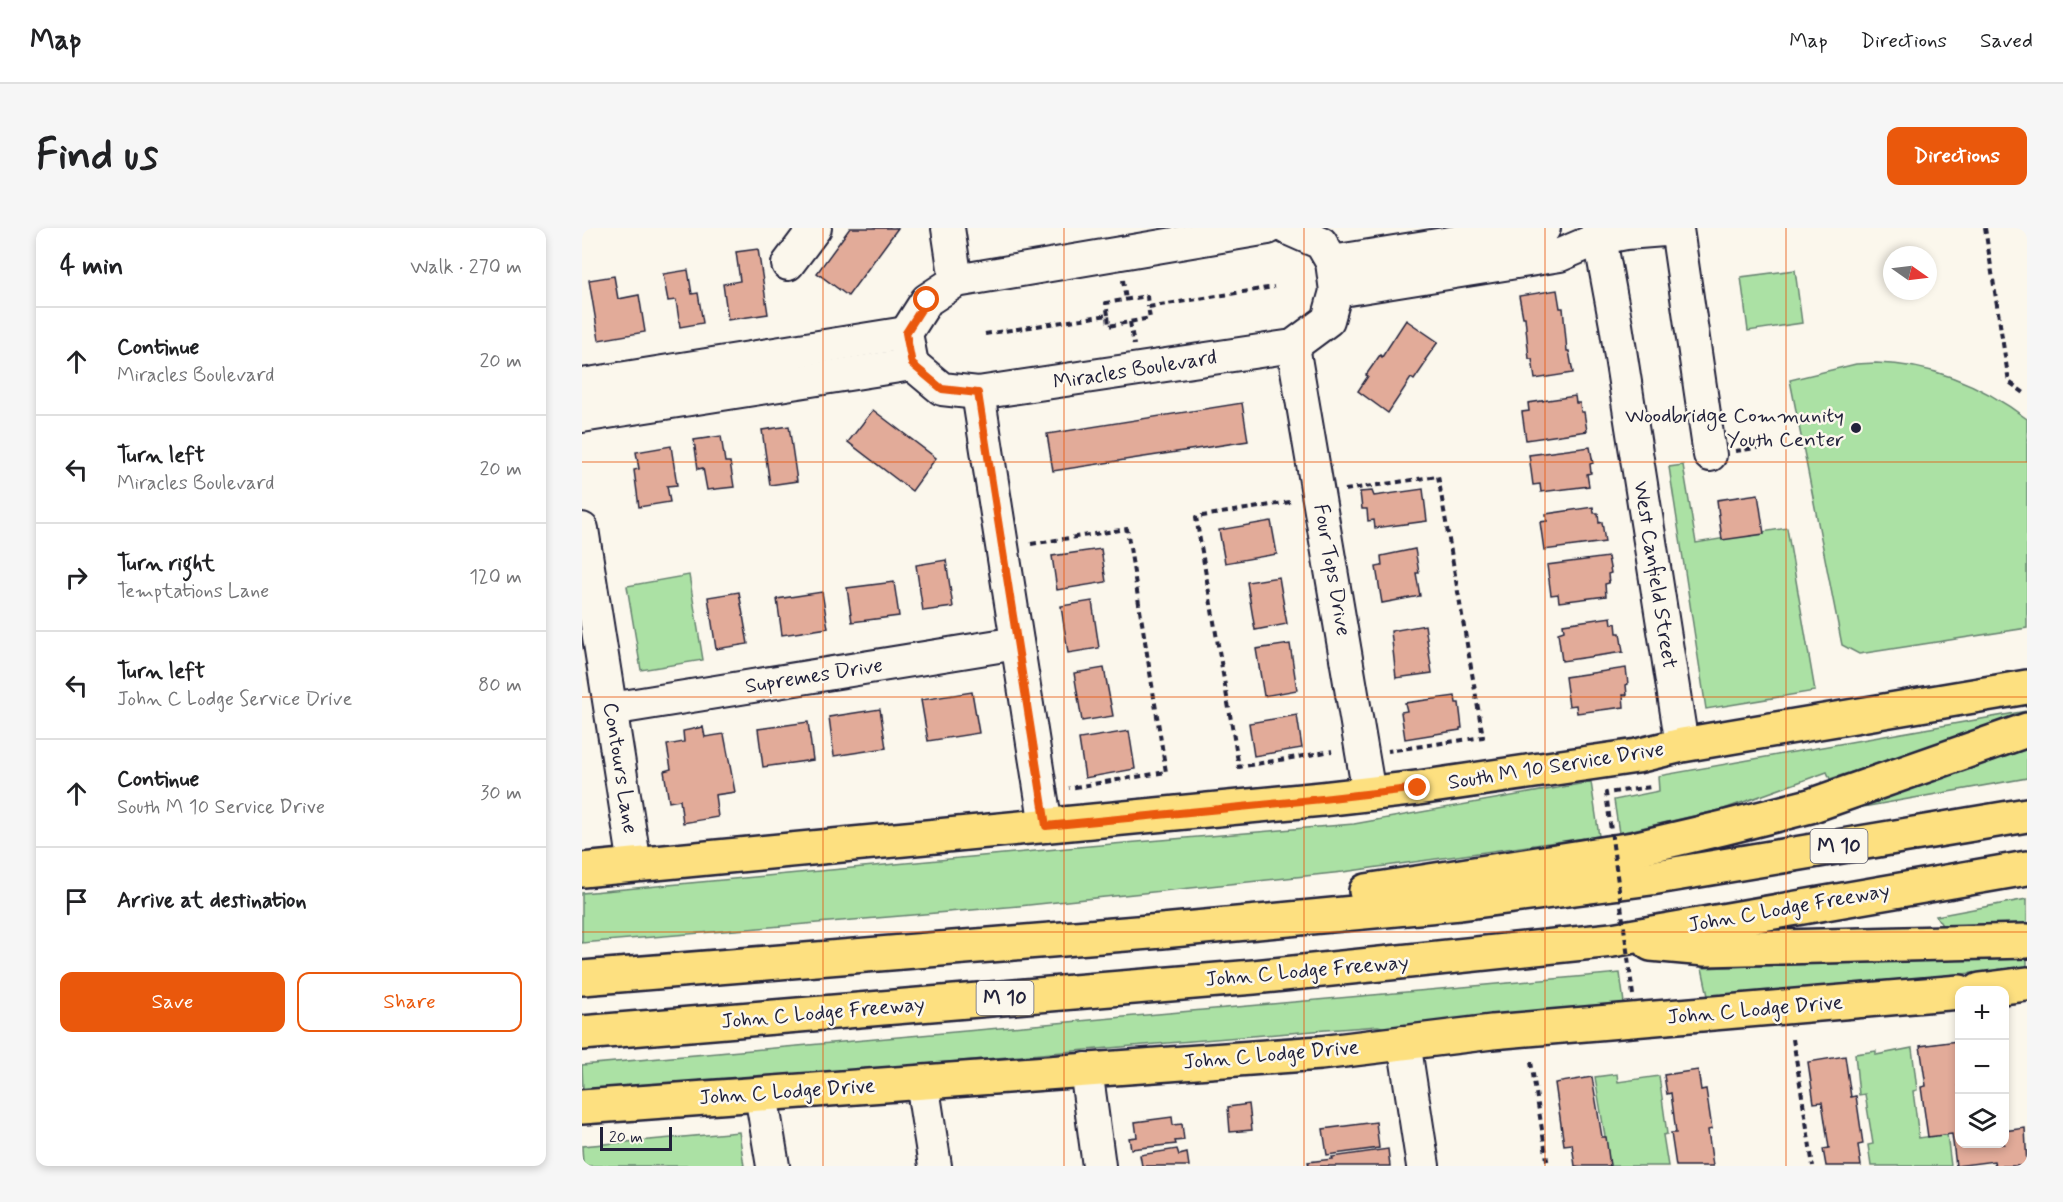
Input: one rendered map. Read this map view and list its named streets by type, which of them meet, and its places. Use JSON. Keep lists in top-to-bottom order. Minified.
{"streets":{"main road":["South M 10 Service Drive","M 10","John C Lodge Freeway","John C Lodge Drive"],"street":["Miracles Boulevard","Four Tops Drive","West Canfield Street","Supremes Drive","Contours Lane"]},"crossings":[["Miracles Boulevard","Four Tops Drive"],["Four Tops Drive","South M 10 Service Drive"],["West Canfield Street","South M 10 Service Drive"],["Supremes Drive","Contours Lane"]],"places":["Woodbridge Community Youth Center"],"scale_bar":"20 m","north":"right","page":{"header":"Map","nav":["Map","Directions","Saved"],"buttons":["Directions",["Save","Share"]],"title":"Find us","heading":["4 min","Walk · 270 m"],"list":[["Continue","Miracles Boulevard","20 m"],["Turn left","Miracles Boulevard","20 m"],["Turn right","Temptations Lane","120 m"],["Turn left","John C Lodge Service Drive","80 m"],["Continue","South M 10 Service Drive","30 m"],"Arrive at destination"],"map_buttons":["+","−"],"scale":"20 m"}}
